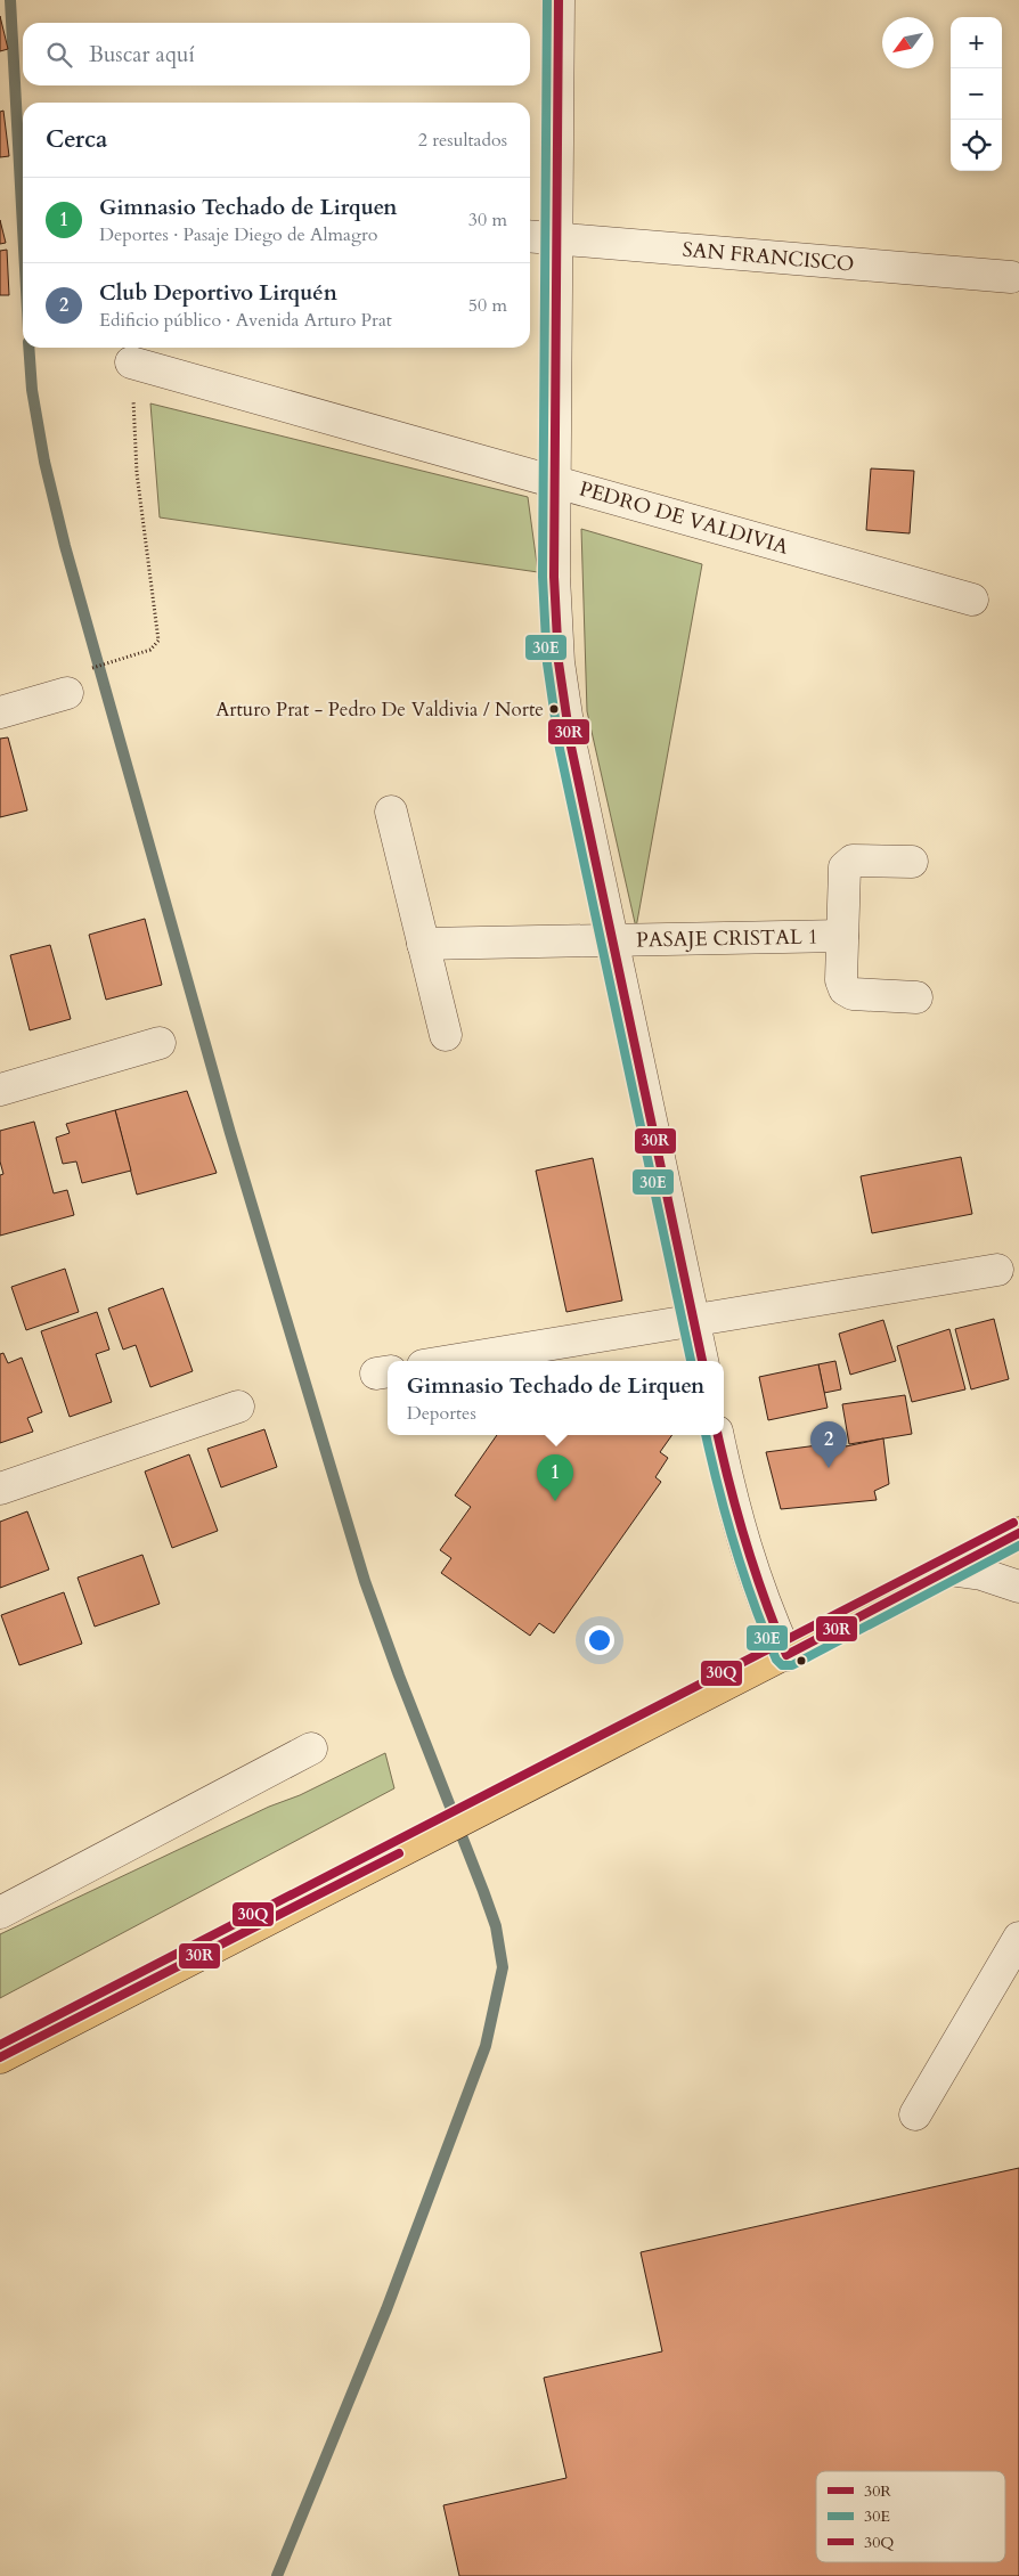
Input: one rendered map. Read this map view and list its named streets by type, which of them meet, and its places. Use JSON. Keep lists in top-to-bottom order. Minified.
{"streets":{"street":["SAN FRANCISCO","PEDRO DE VALDIVIA","PASAJE CRISTAL 1"]},"places":["Arturo Prat - Pedro De Valdivia / Norte"],"lines":["transit line 30R","transit line 30E","transit line 30Q"],"legend":["30R","30E","30Q"],"north":"bottom left","page":{"map_buttons":["+","−"],"search":"Buscar aquí","heading":["Cerca","2 resultados"],"list":[{"mark":"1","name":"Gimnasio Techado de Lirquen","note":"Deportes · Pasaje Diego de Almagro","value":"30 m"},{"mark":"2","name":"Club Deportivo Lirquén","note":"Edificio público · Avenida Arturo Prat","value":"50 m"}],"popup":["Gimnasio Techado de Lirquen","Deportes"],"pins":["2","1"]}}
